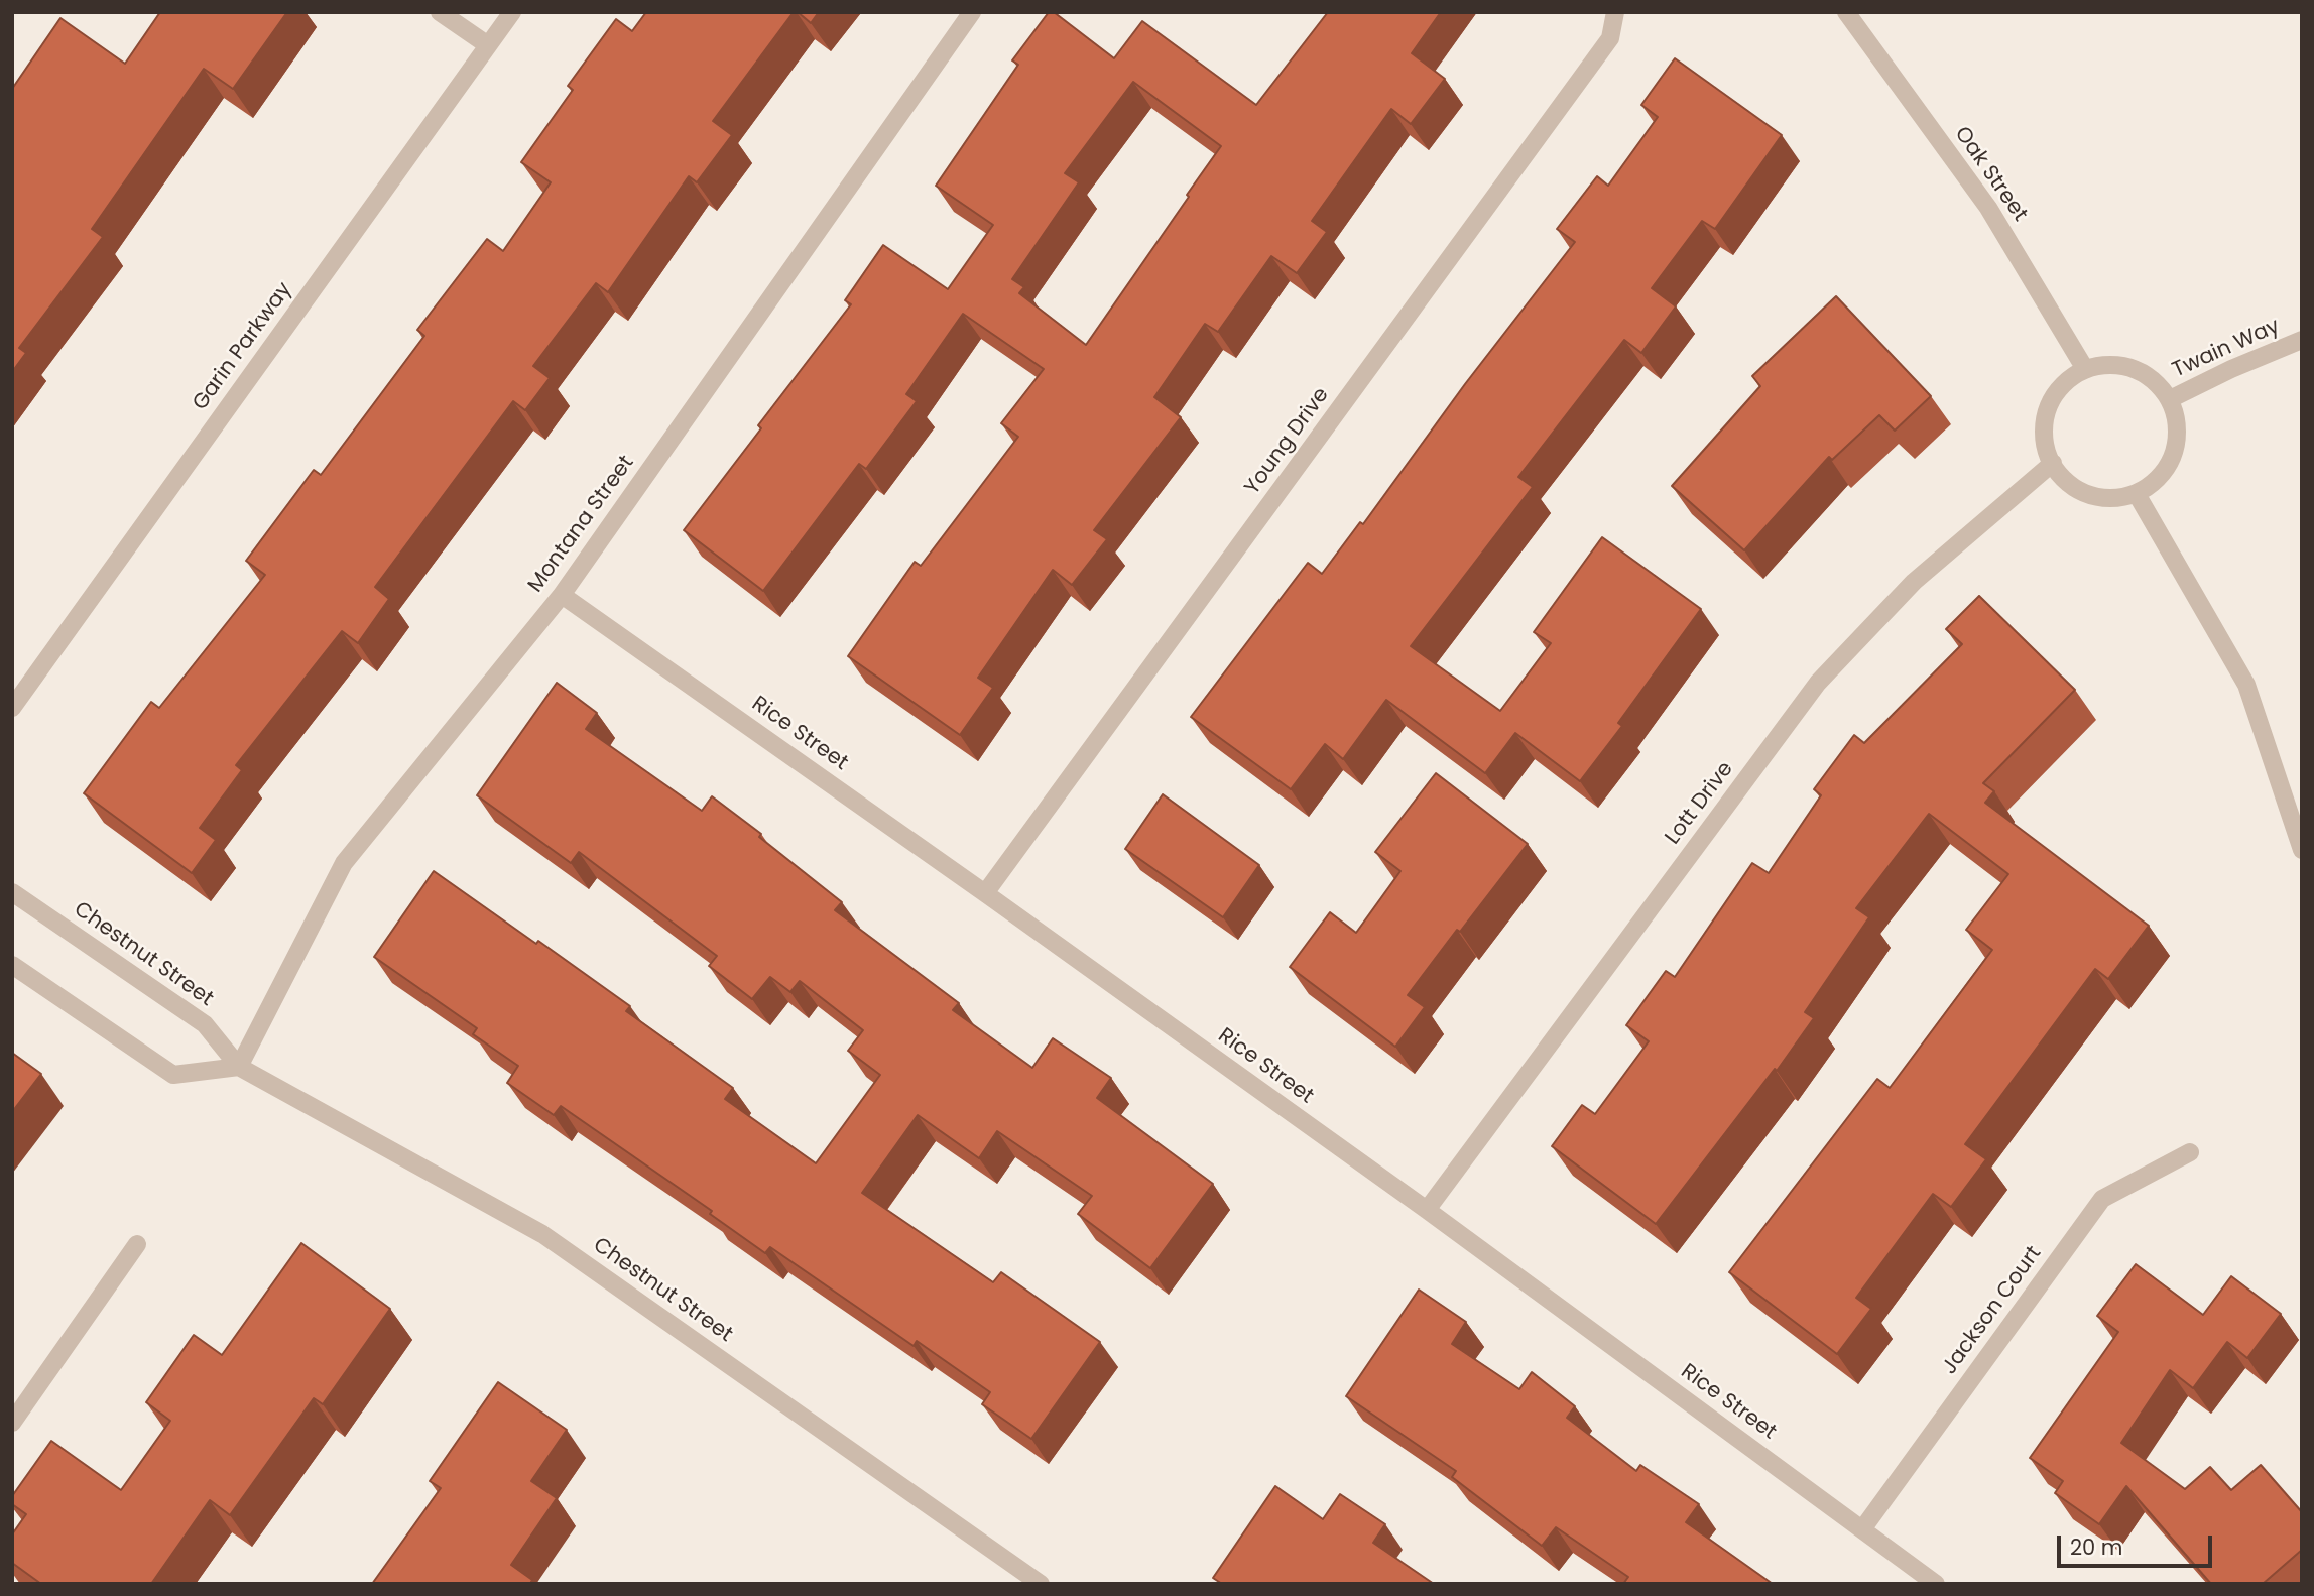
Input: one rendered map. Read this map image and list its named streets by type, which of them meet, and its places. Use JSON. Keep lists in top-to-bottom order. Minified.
{"streets":{"street":["Oak Street","Garin Parkway","Twain Way","Young Drive","Montana Street","Rice Street","Lott Drive","Chestnut Street","Jackson Court"]},"crossings":[["Oak Street","Twain Way"],["Oak Street","Lott Drive"],["Twain Way","Lott Drive"],["Young Drive","Rice Street"],["Montana Street","Rice Street"],["Montana Street","Chestnut Street"],["Rice Street","Lott Drive"],["Rice Street","Jackson Court"]],"scale_bar":"20 m"}
